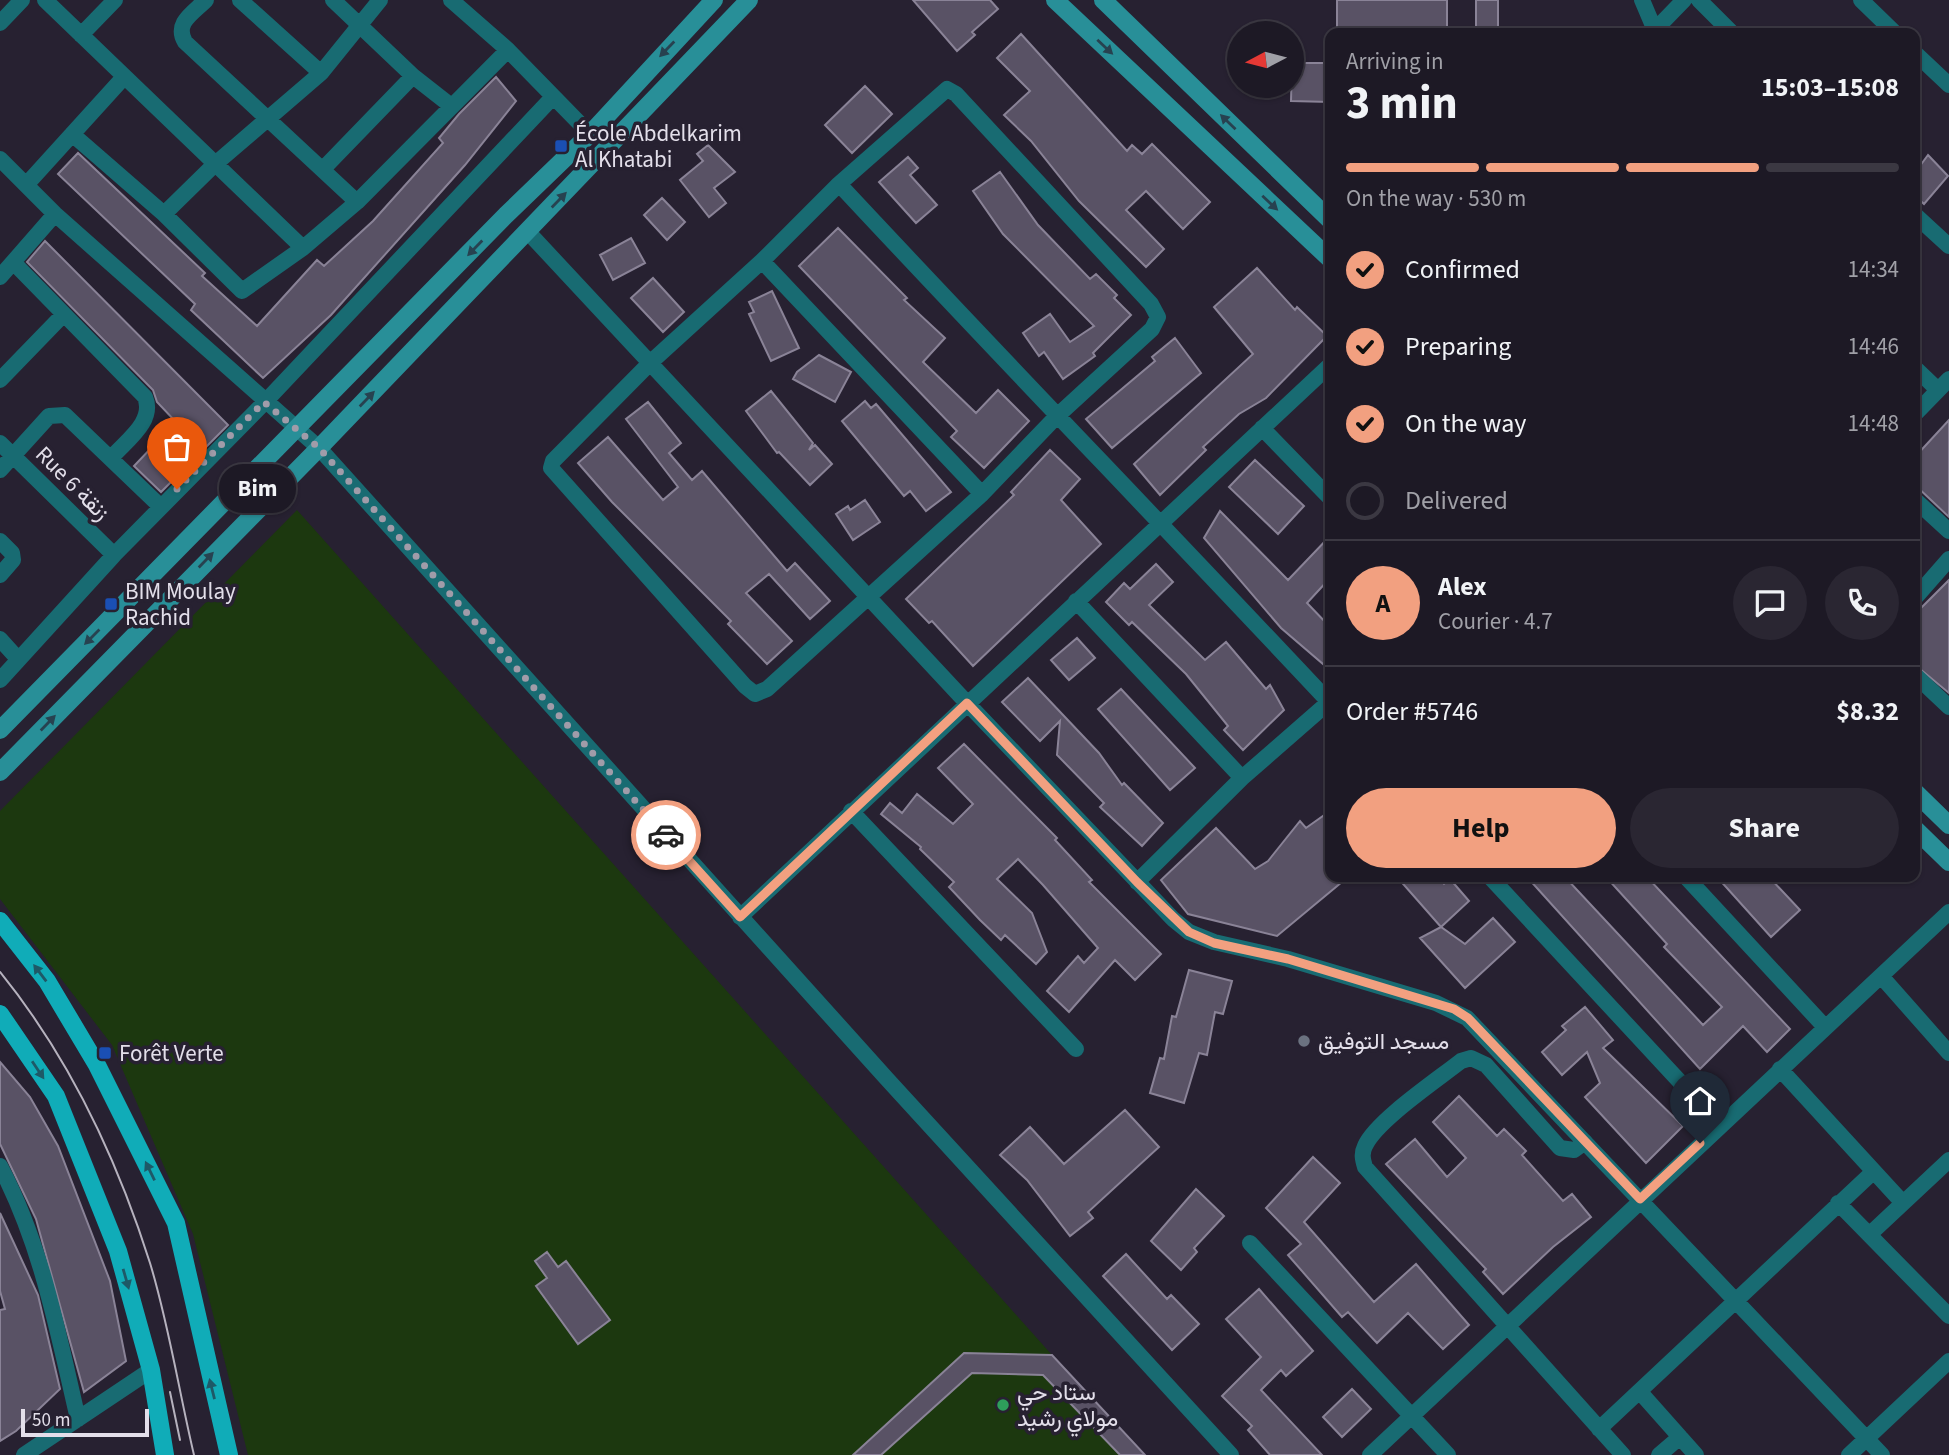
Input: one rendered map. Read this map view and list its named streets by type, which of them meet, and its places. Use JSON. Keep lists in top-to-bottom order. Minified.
{"streets":{"street":["Rue 6 زنقة"]},"places":{"transit":["École Abdelkarim Al Khatabi","BIM Moulay Rachid","Forêt Verte"],"other":["Bim","مسجد التوفيق","ستاد حي مولاي رشيد"]},"scale_bar":"50 m","north":"left","page":{"heading":["3 min","Arriving in","15:03–15:08"],"panel":["Alex","Courier · 4.7","Order #5746","$8.32"],"bar":"On the way · 530 m","list":[["Confirmed","14:34"],["Preparing","14:46"],["On the way","14:48"],"Delivered"],"bubble":"Bim","round":"A","buttons":["Help","Share"],"scale":"50 m"}}
